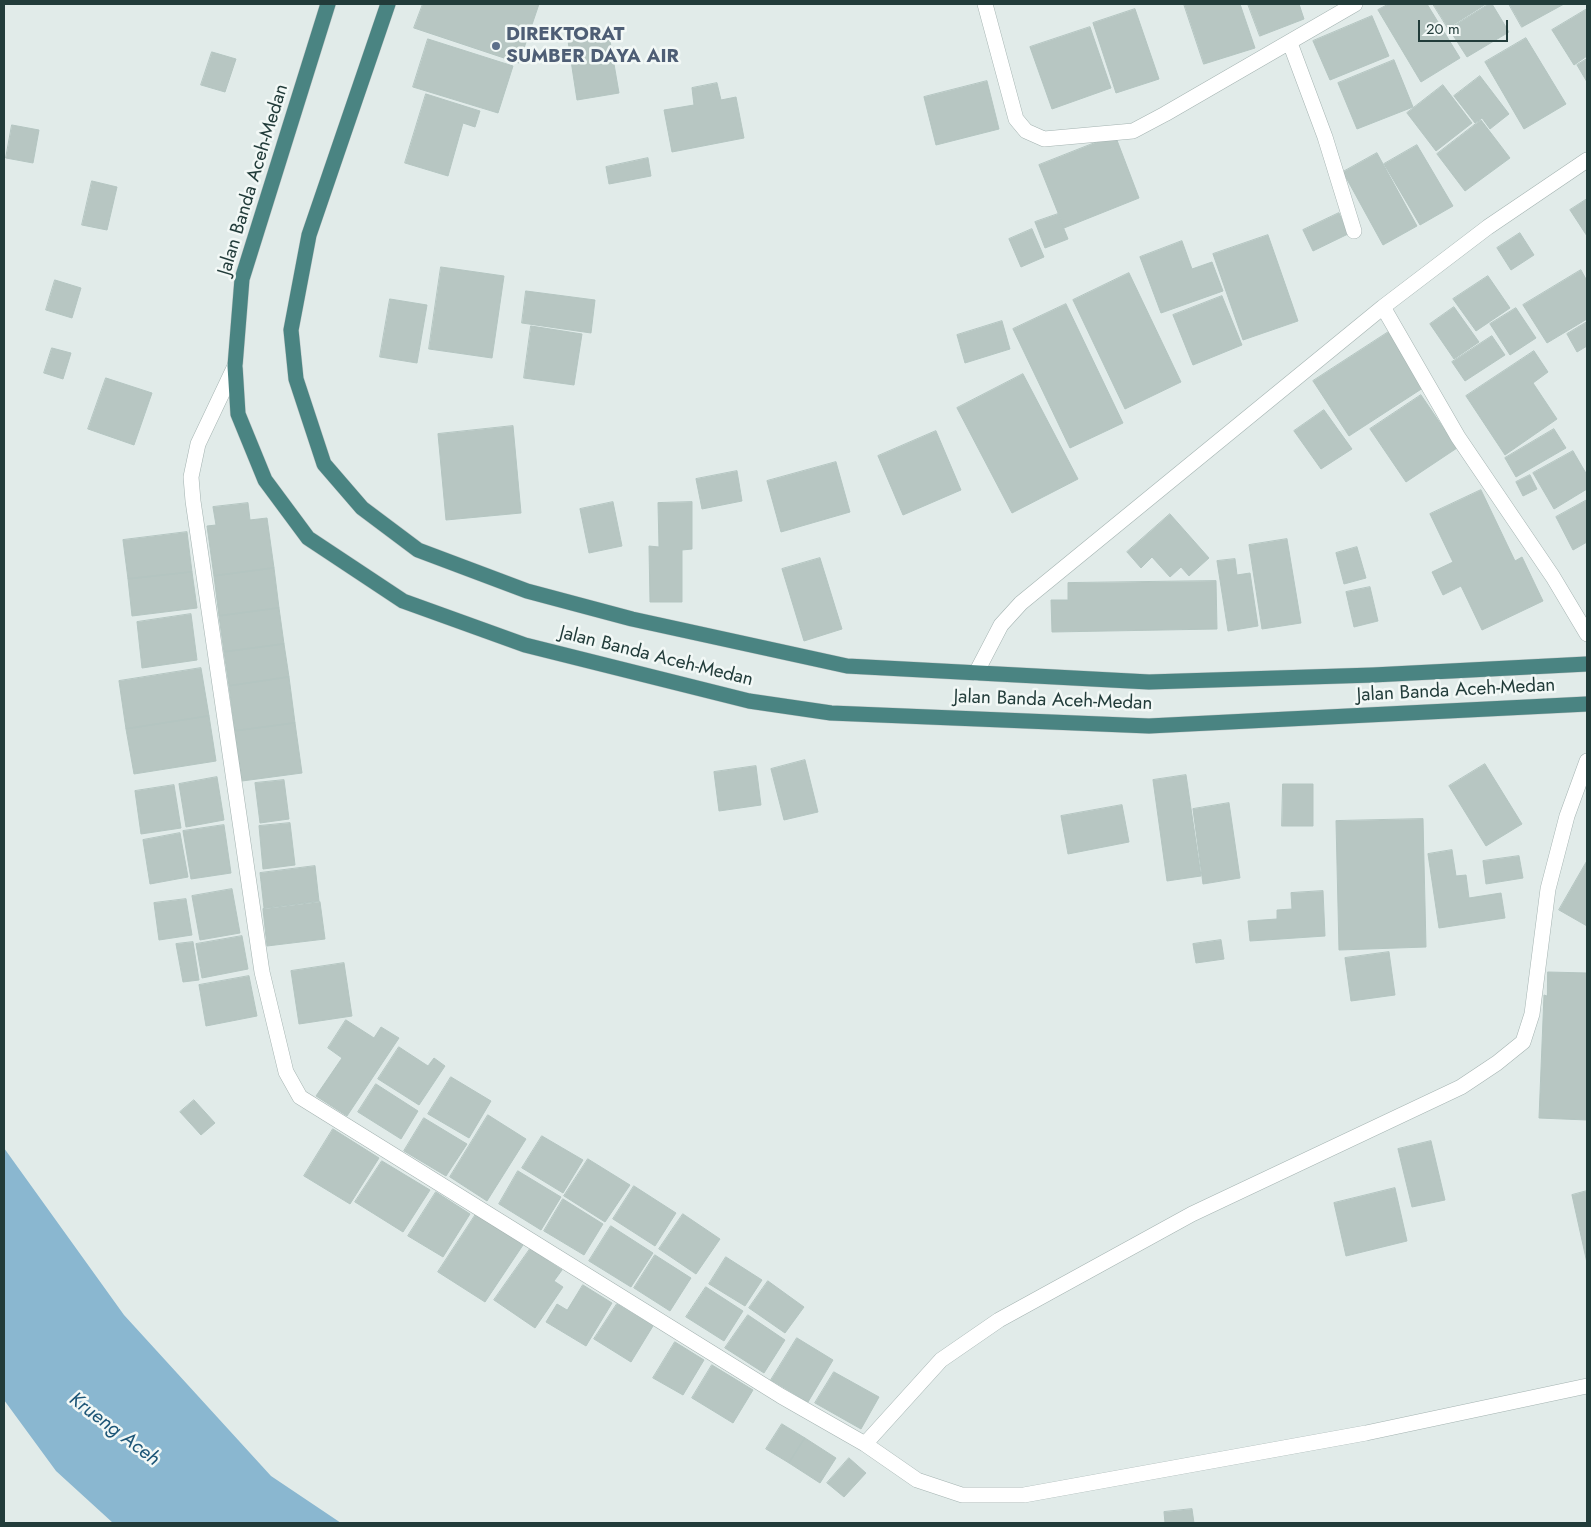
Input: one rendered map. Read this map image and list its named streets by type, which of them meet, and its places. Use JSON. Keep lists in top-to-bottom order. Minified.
{"streets":{"highway":["Jalan Banda Aceh-Medan"]},"water":["Krueng Aceh"],"places":["DIREKTORAT SUMBER DAYA AIR"],"scale_bar":"20 m"}
